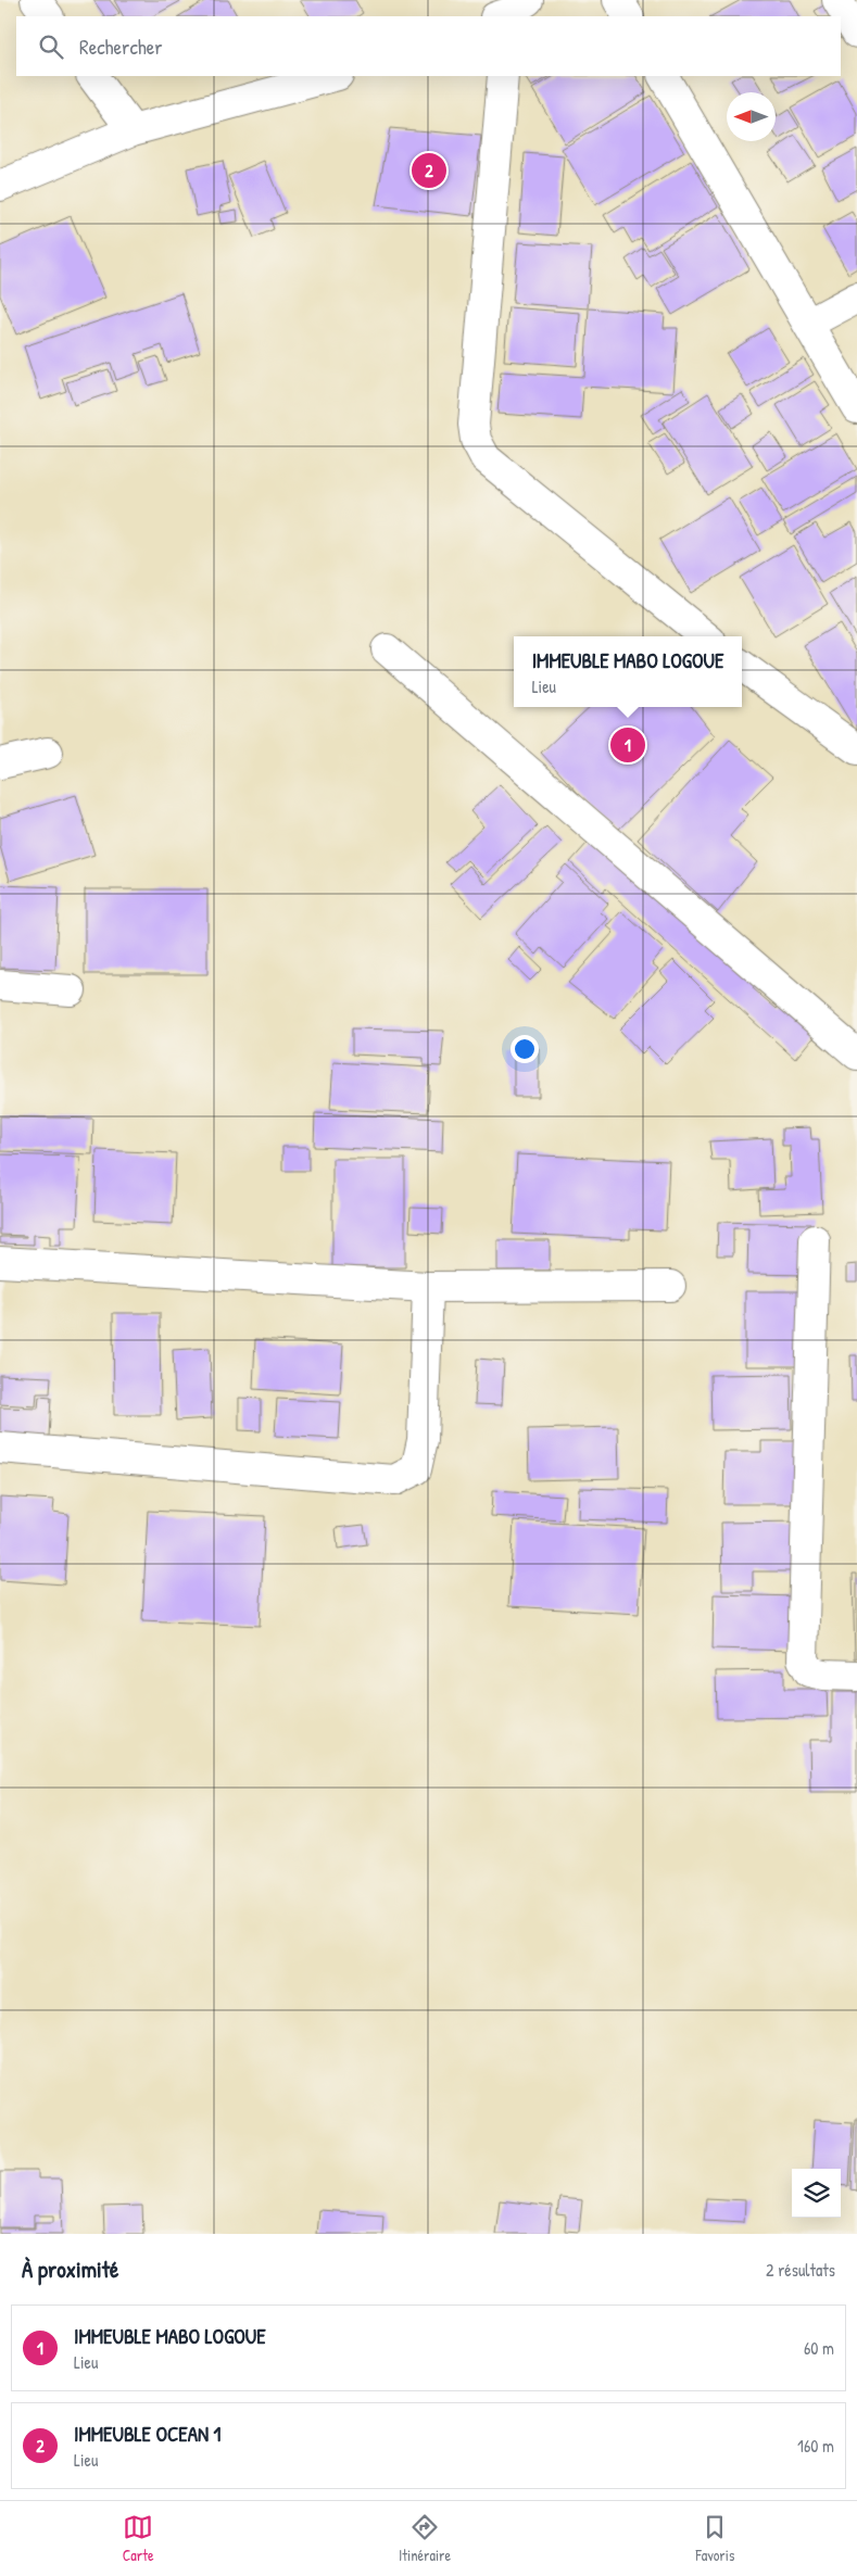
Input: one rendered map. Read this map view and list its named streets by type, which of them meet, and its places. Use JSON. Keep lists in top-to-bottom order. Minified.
{"north":"left","page":{"search":"Rechercher","pins":["2","1"],"popup":["IMMEUBLE MABO LOGOUE","Lieu"],"heading":["À proximité","2 résultats"],"list":[{"mark":"1","name":"IMMEUBLE MABO LOGOUE","note":"Lieu","value":"60 m"},{"mark":"2","name":"IMMEUBLE OCEAN 1","note":"Lieu","value":"160 m"}],"nav":["Carte","Itinéraire","Favoris"]}}
